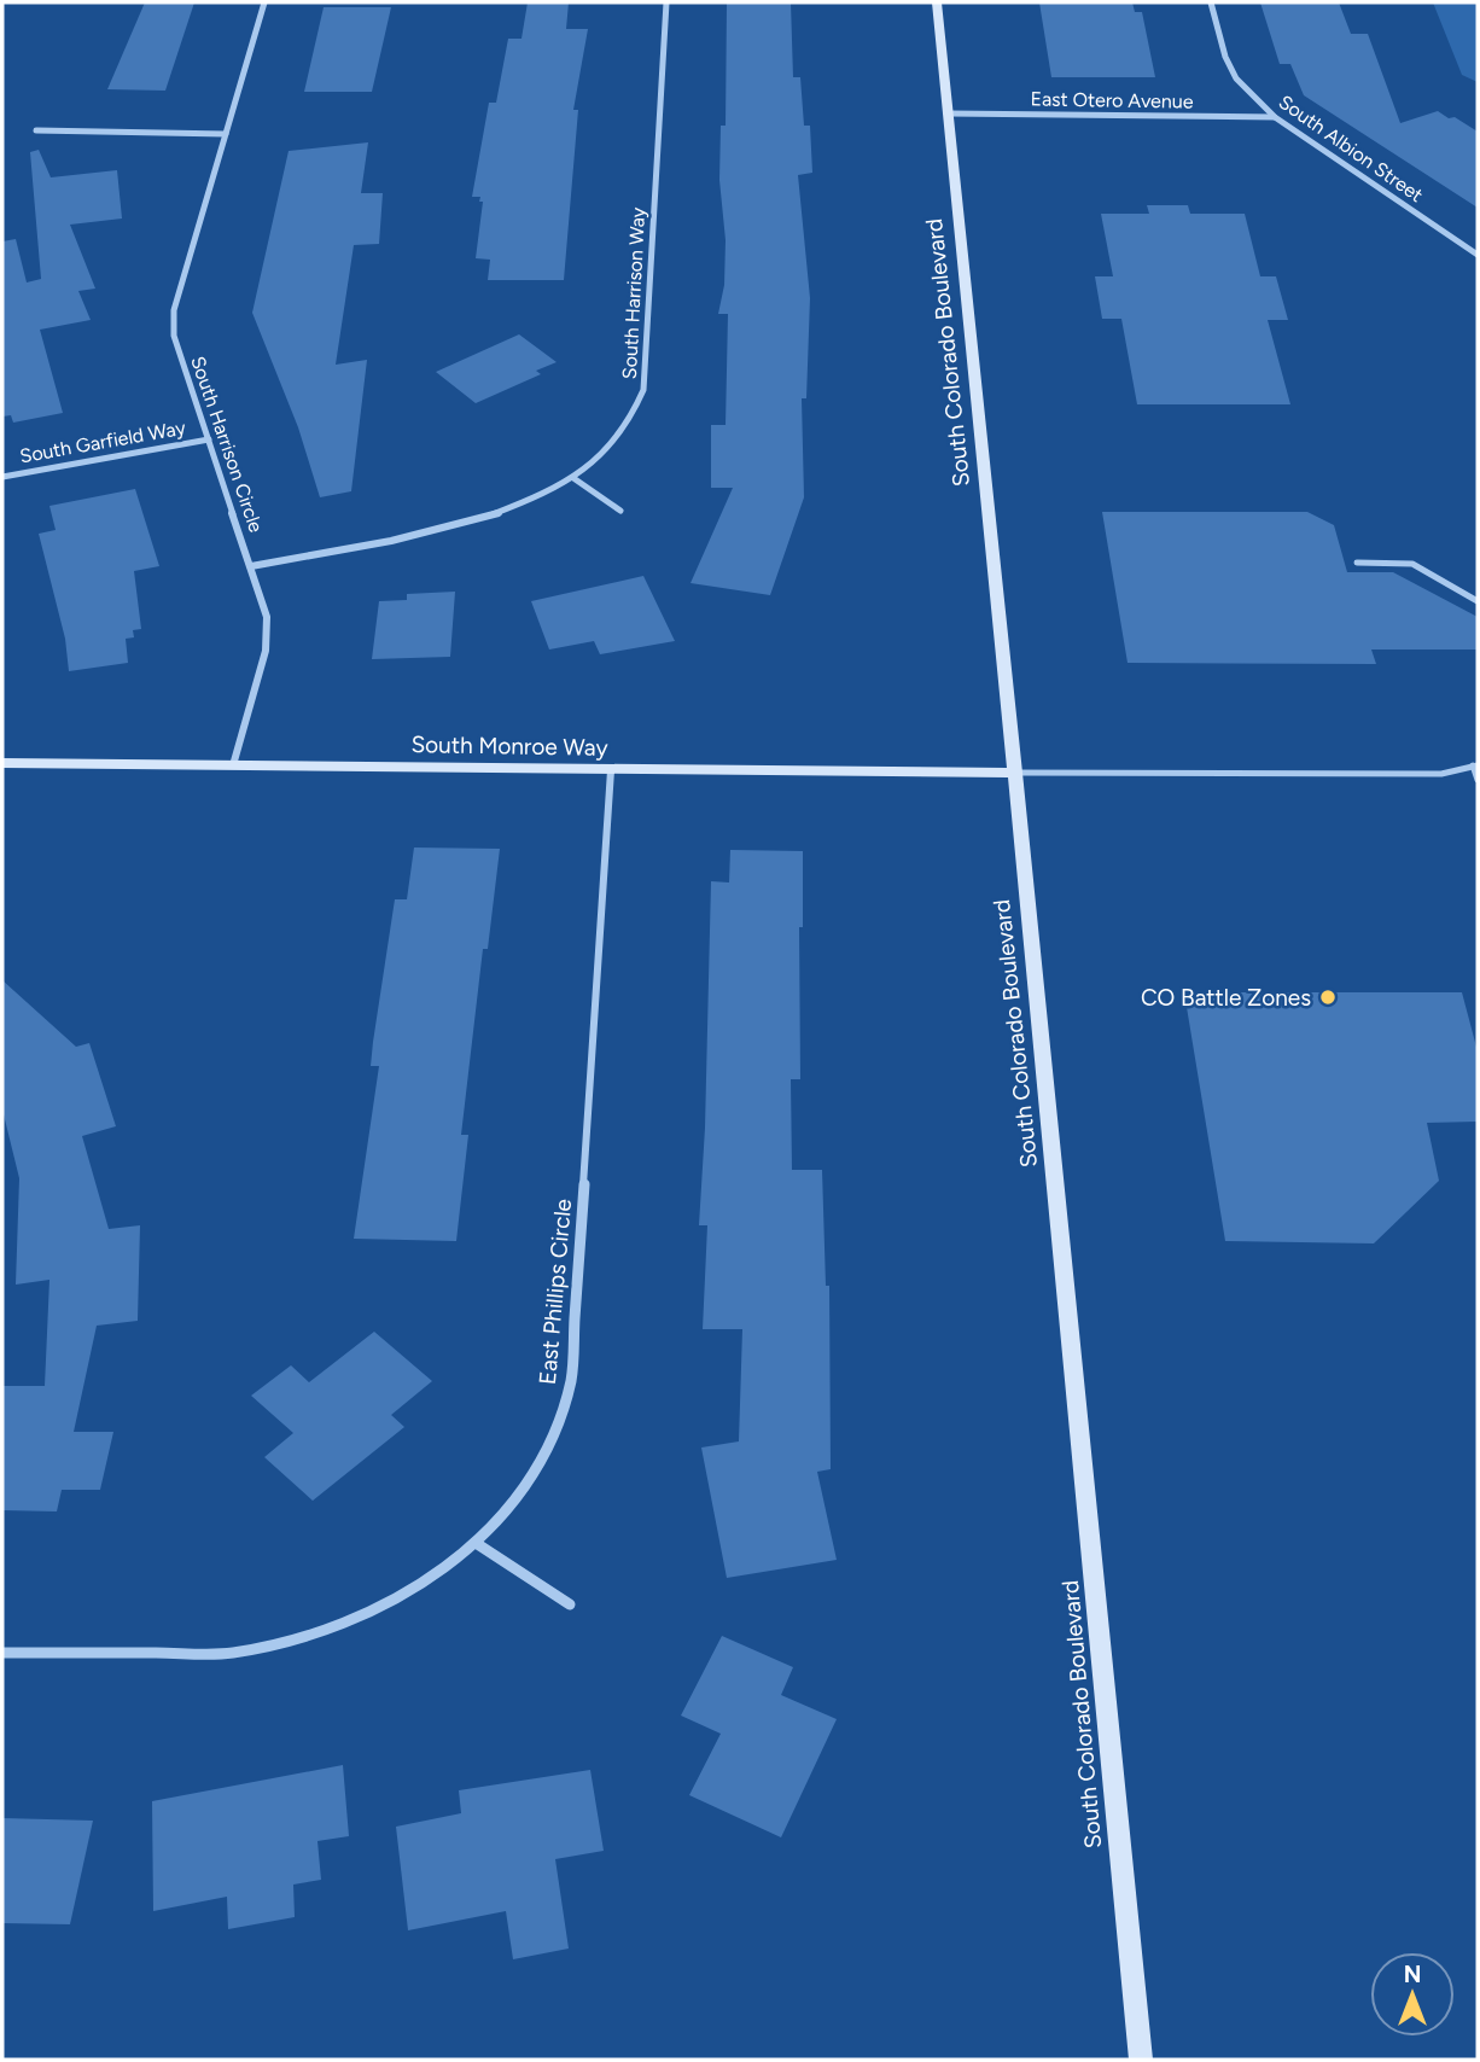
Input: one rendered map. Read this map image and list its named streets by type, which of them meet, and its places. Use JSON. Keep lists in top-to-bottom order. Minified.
{"streets":{"main road":["South Colorado Boulevard","South Monroe Way"],"street":["East Otero Avenue","South Albion Street","South Harrison Way","South Garfield Way","South Harrison Circle","East Phillips Circle"]},"crossings":[["East Otero Avenue","South Albion Street"],["East Otero Avenue","South Colorado Boulevard"],["South Harrison Way","South Harrison Circle"],["South Colorado Boulevard","South Monroe Way"],["South Garfield Way","South Harrison Circle"],["South Harrison Circle","South Monroe Way"],["South Monroe Way","East Phillips Circle"]],"places":["CO Battle Zones"],"north":"top"}
